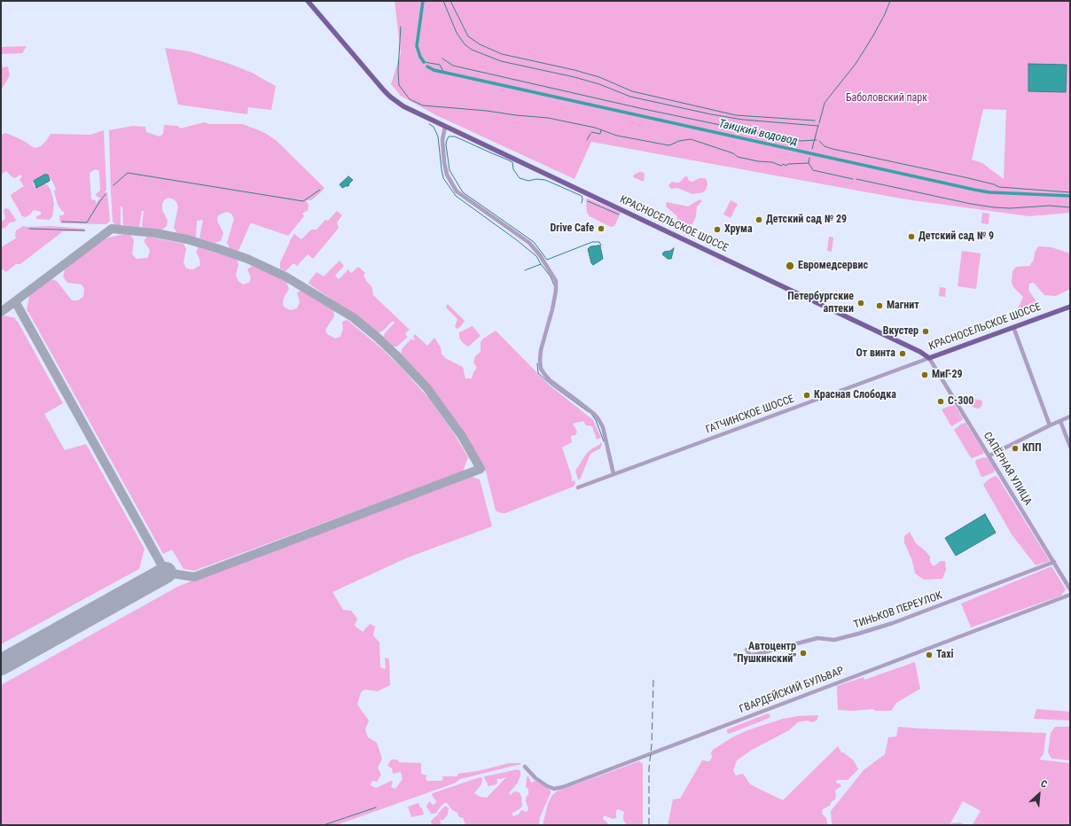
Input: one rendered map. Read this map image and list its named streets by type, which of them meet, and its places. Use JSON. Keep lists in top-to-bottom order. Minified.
{"streets":{"main road":["КРАСНОСЕЛЬСКОЕ ШОССЕ"],"street":["ГАТЧИНСКОЕ ШОССЕ","САПЁРНАЯ УЛИЦА","ТИНЬКОВ ПЕРЕУЛОК","ГВАРДЕЙСКИЙ БУЛЬВАР"]},"crossings":[["КРАСНОСЕЛЬСКОЕ ШОССЕ","ГАТЧИНСКОЕ ШОССЕ"],["КРАСНОСЕЛЬСКОЕ ШОССЕ","САПЁРНАЯ УЛИЦА"],["ГАТЧИНСКОЕ ШОССЕ","САПЁРНАЯ УЛИЦА"],["САПЁРНАЯ УЛИЦА","ТИНЬКОВ ПЕРЕУЛОК"]],"water":["Таицкий водовод"],"parks":["Баболовский парк"],"places":["Детский сад № 29","Drive Cafe","Хрума","Детский сад № 9","Евромедсервис","Петербургские аптеки","Магнит","Вкустер","От винта","МиГ-29","Красная Слободка","С-300","КПП","Автоцентр \"Пушкинский\"","Taxi"],"north":"top right"}
